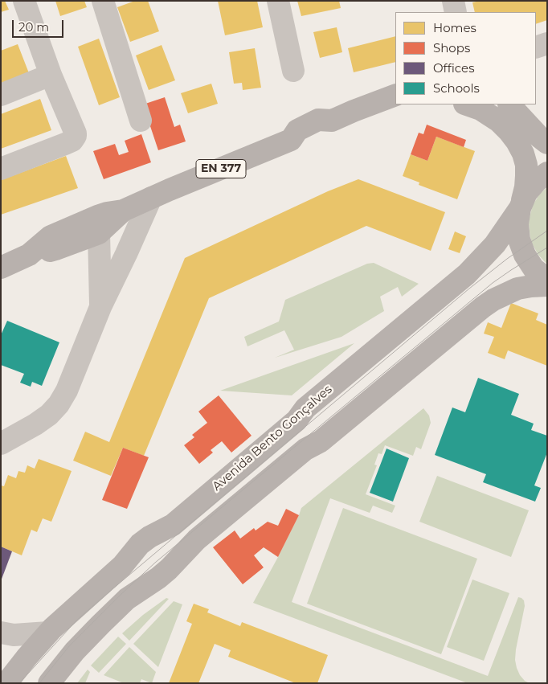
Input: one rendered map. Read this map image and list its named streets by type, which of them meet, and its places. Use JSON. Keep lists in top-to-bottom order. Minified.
{"streets":{"main road":["EN 377","Avenida Bento Gonçalves"]},"legend":["Homes","Shops","Offices","Schools"],"scale_bar":"20 m"}
